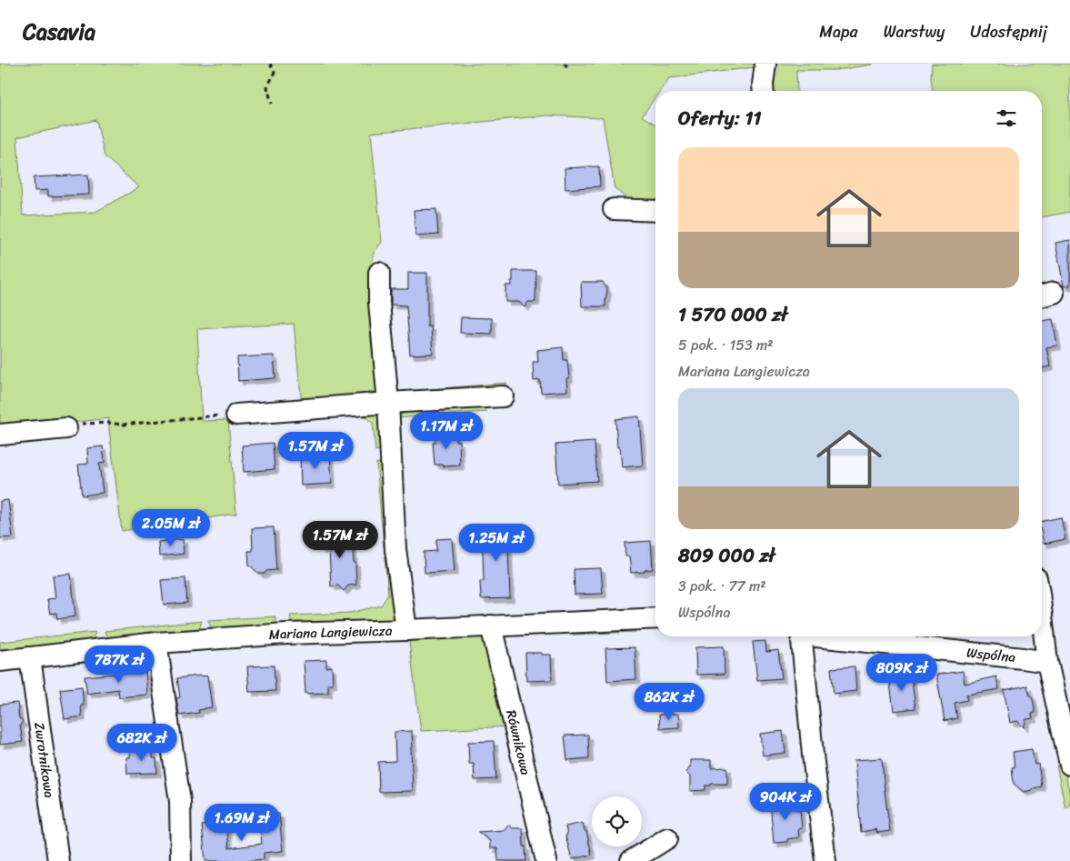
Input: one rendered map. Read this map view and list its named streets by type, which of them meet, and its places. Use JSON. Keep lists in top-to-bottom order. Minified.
{"streets":{"street":["Mariana Langiewicza","Wspólna","Równikowa","Zwrotnikowa"]},"crossings":[["Mariana Langiewicza","Równikowa"],["Mariana Langiewicza","Zwrotnikowa"]],"page":{"header":"Casavia","nav":["Mapa","Warstwy","Udostępnij"],"heading":"Oferty: 11","list":[{"name":"1 570 000 zł","note":"5 pok. · 153 m² · Mariana Langiewicza"},{"name":"809 000 zł","note":"3 pok. · 77 m² · Wspólna"}],"price":["1.17M zł","1.57M zł","2.05M zł","1.57M zł","1.25M zł","787K zł","809K zł","862K zł","682K zł","904K zł","1.69M zł"]}}
